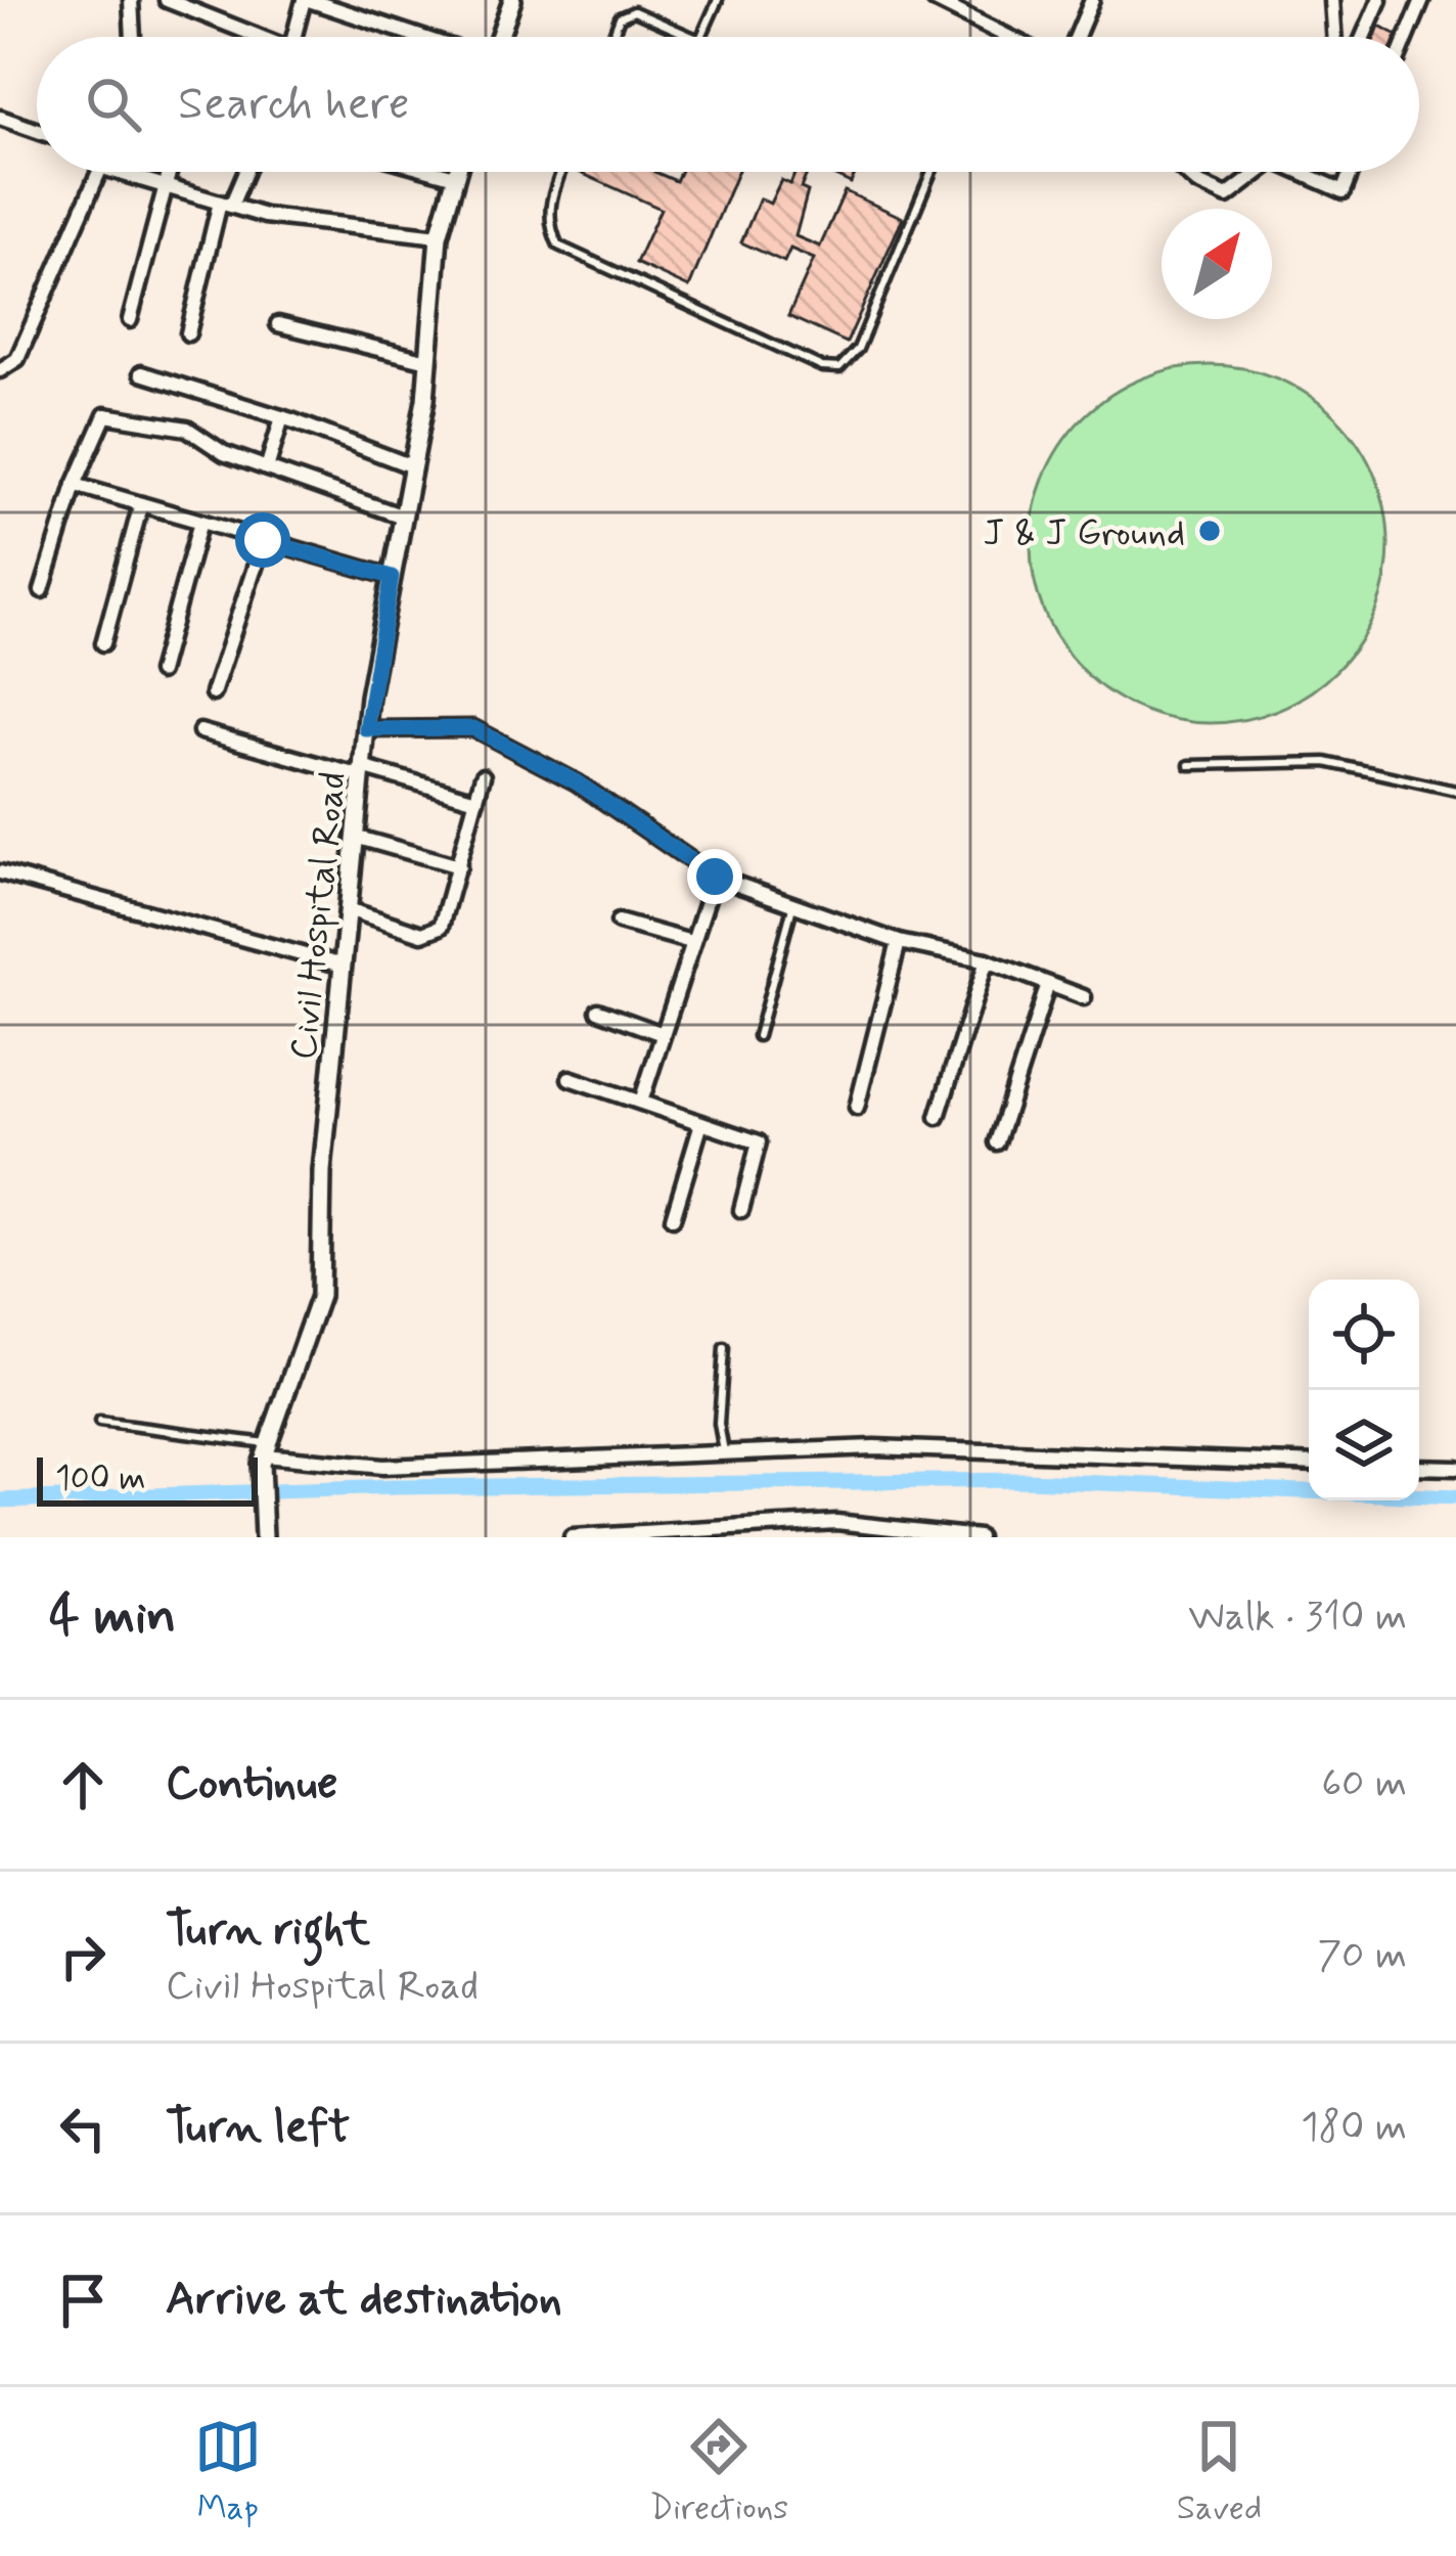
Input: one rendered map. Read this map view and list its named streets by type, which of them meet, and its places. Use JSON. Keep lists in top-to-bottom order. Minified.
{"streets":{"street":["Civil Hospital Road"]},"places":["J & J Ground"],"scale_bar":"100 m","north":"top right","page":{"search":"Search here","scale":"100 m","heading":["4 min","Walk · 310 m"],"list":[["Continue","60 m"],["Turn right","Civil Hospital Road","70 m"],["Turn left","180 m"],"Arrive at destination"],"nav":["Map","Directions","Saved"]}}
